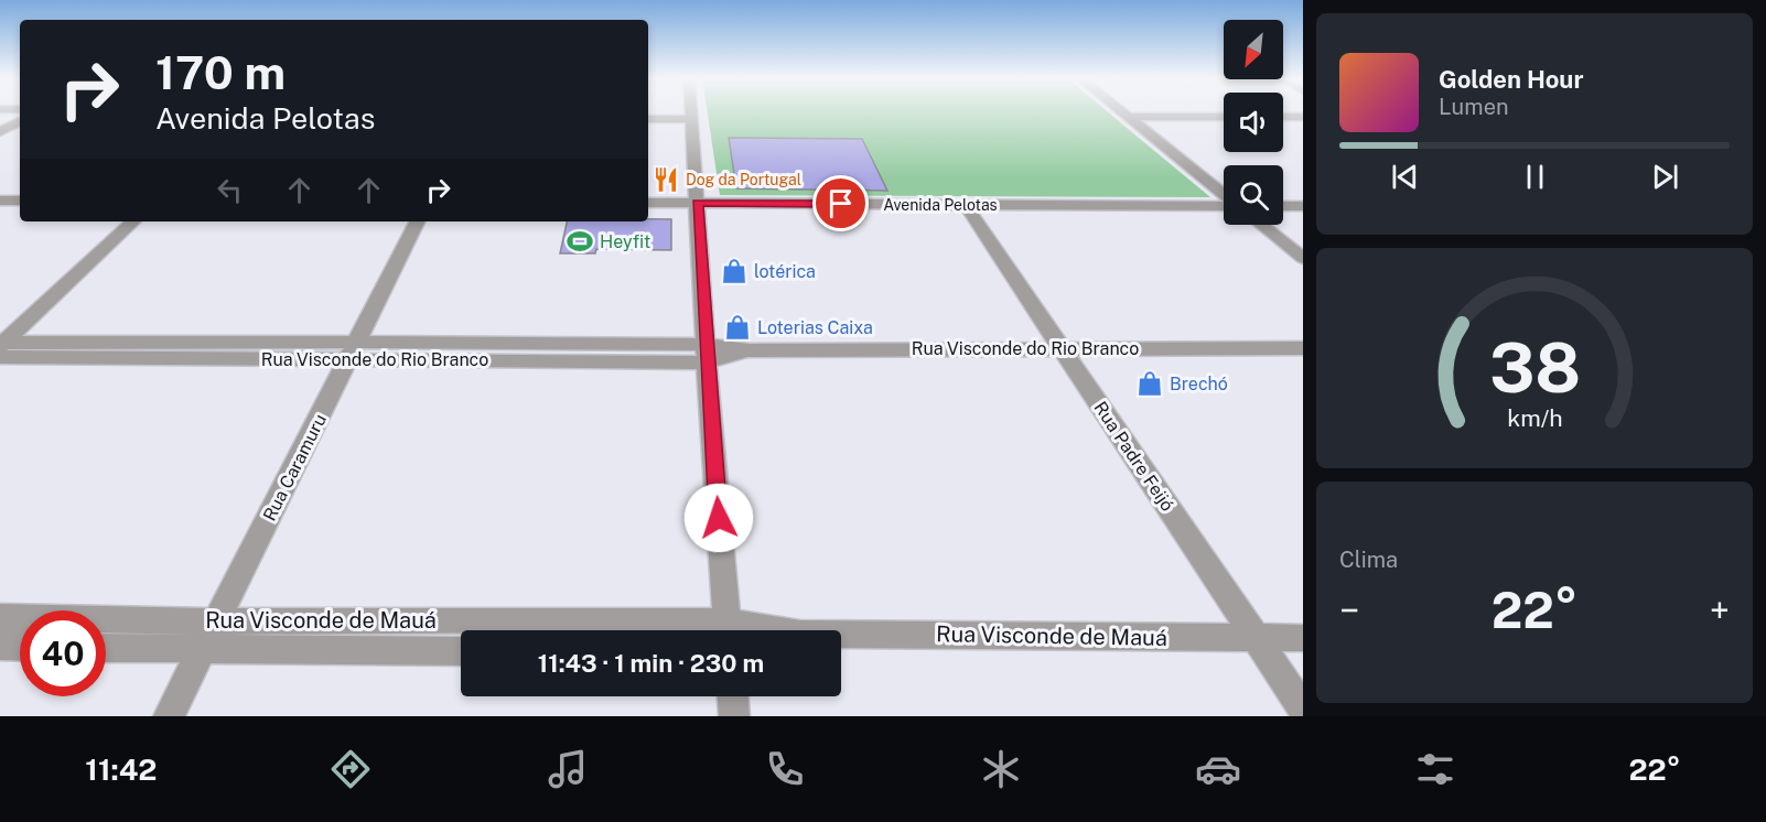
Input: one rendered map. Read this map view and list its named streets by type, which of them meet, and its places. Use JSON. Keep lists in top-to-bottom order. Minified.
{"streets":{"street":["Avenida Pelotas","Rua Visconde do Rio Branco","Rua Padre Feijó","Rua Caramuru","Rua Visconde de Mauá"]},"crossings":[["Avenida Pelotas","Rua Padre Feijó"],["Rua Visconde do Rio Branco","Rua Padre Feijó"],["Rua Visconde do Rio Branco","Rua Caramuru"],["Rua Padre Feijó","Rua Visconde de Mauá"],["Rua Caramuru","Rua Visconde de Mauá"]],"places":{"restaurant":["Dog da Portugal"],"sports":["Heyfit"],"shop":["lotérica","Loterias Caixa","Brechó"]},"north":"bottom left","page":{"turn":["170 m","Avenida Pelotas"],"song":["Golden Hour","Lumen"],"tile":"Clima","heat":["−","22°","+"],"limit":"40","trip":"11:43 · 1 min · 230 m","tabs":["11:42","22°"],"gauge":["38","km/h"]}}
